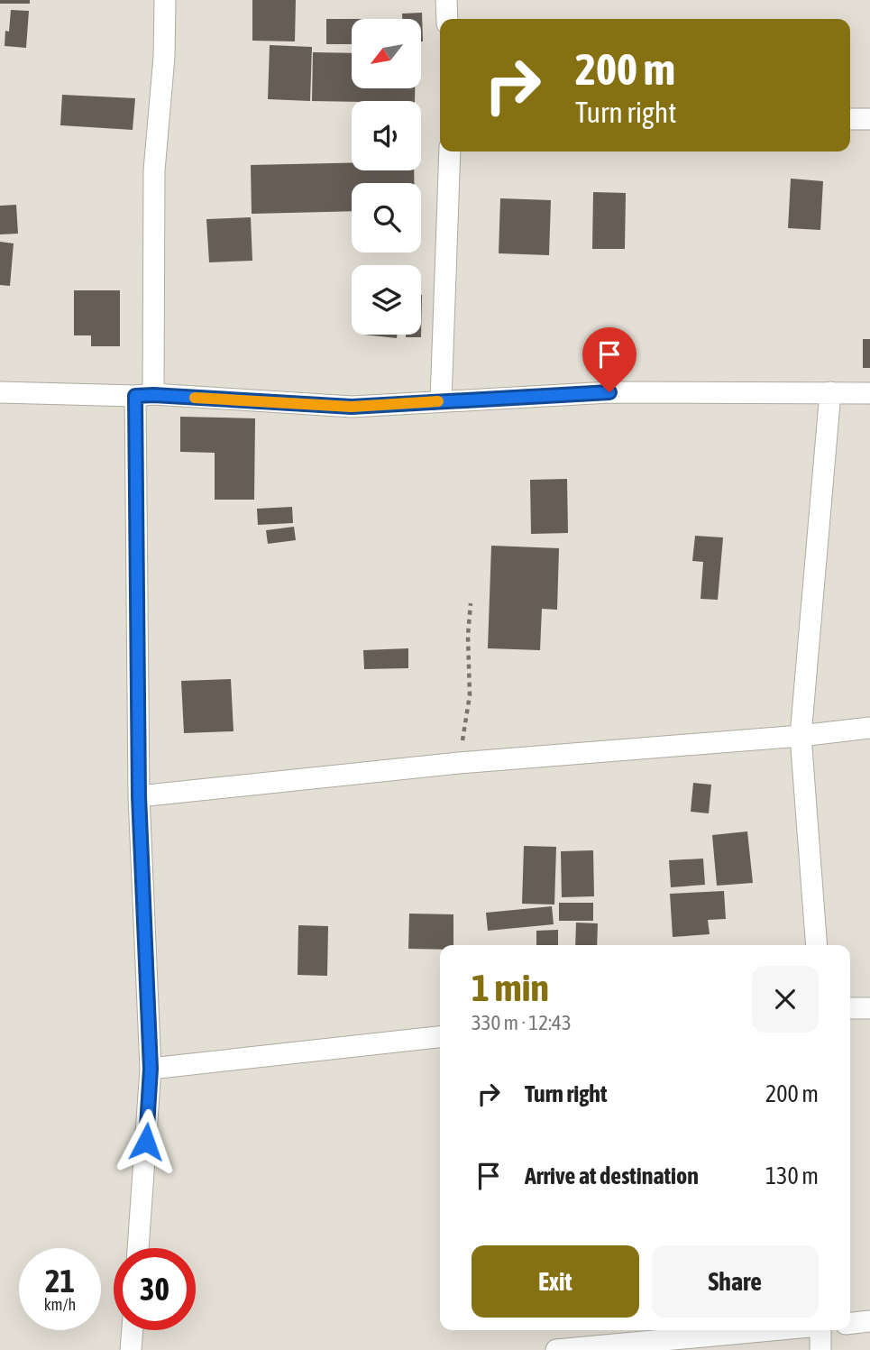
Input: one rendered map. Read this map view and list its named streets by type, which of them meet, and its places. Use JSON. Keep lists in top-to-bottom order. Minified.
{"north":"bottom left","page":{"turn":["200 m","Turn right"],"heading":["1 min","330 m · 12:43"],"list":[{"name":"Turn right","value":"200 m"},{"name":"Arrive at destination","value":"130 m"}],"buttons":["Exit","Share"],"speed":"21 km/h","limit":"30"}}
